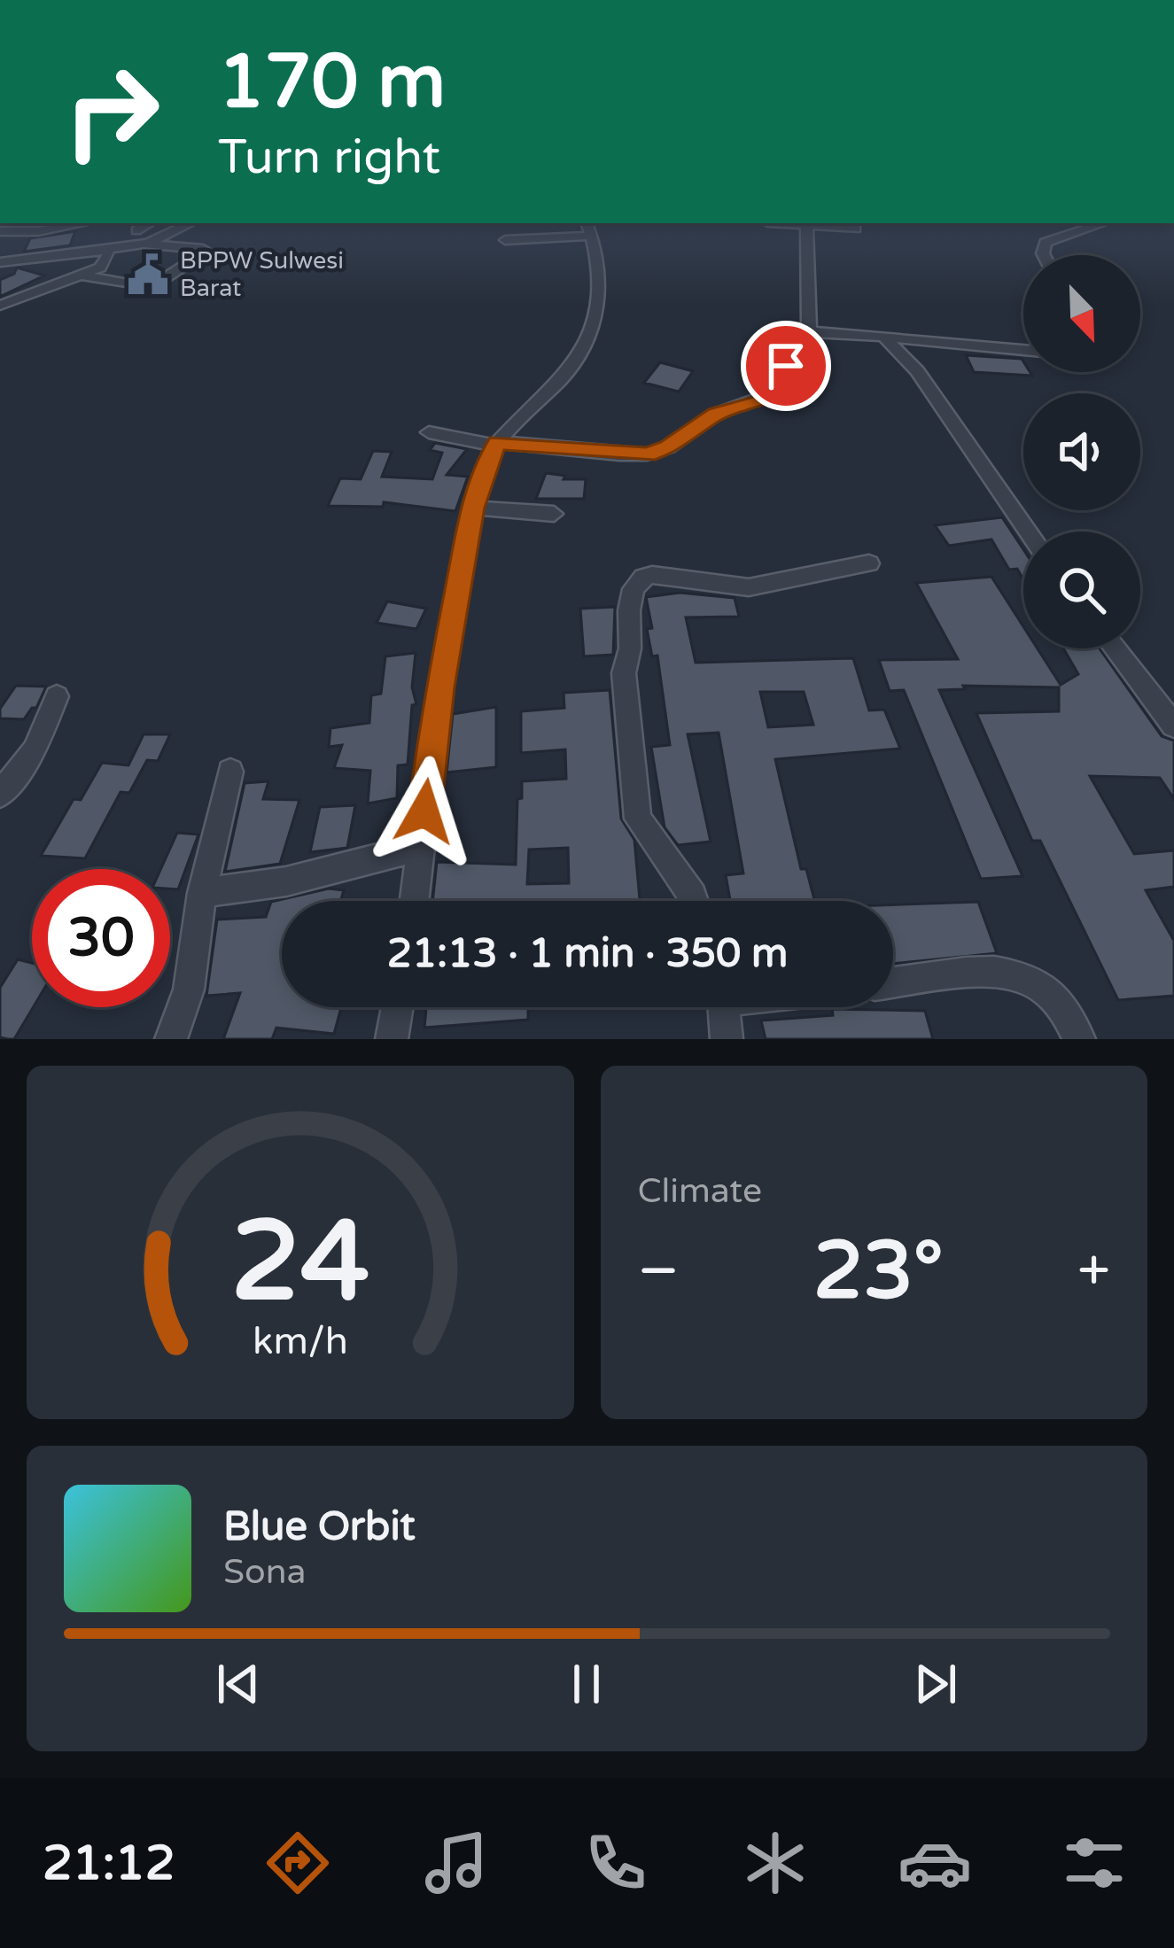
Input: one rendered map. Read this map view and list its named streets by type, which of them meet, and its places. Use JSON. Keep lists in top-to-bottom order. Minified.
{"places":{"public building":["BPPW Sulwesi Barat"]},"north":"bottom right","page":{"turn":["170 m","Turn right"],"limit":"30","trip":"21:13 · 1 min · 350 m","tile":"Climate","heat":["−","23°","+"],"song":["Blue Orbit","Sona"],"tabs":"21:12","gauge":["24","km/h"]}}
